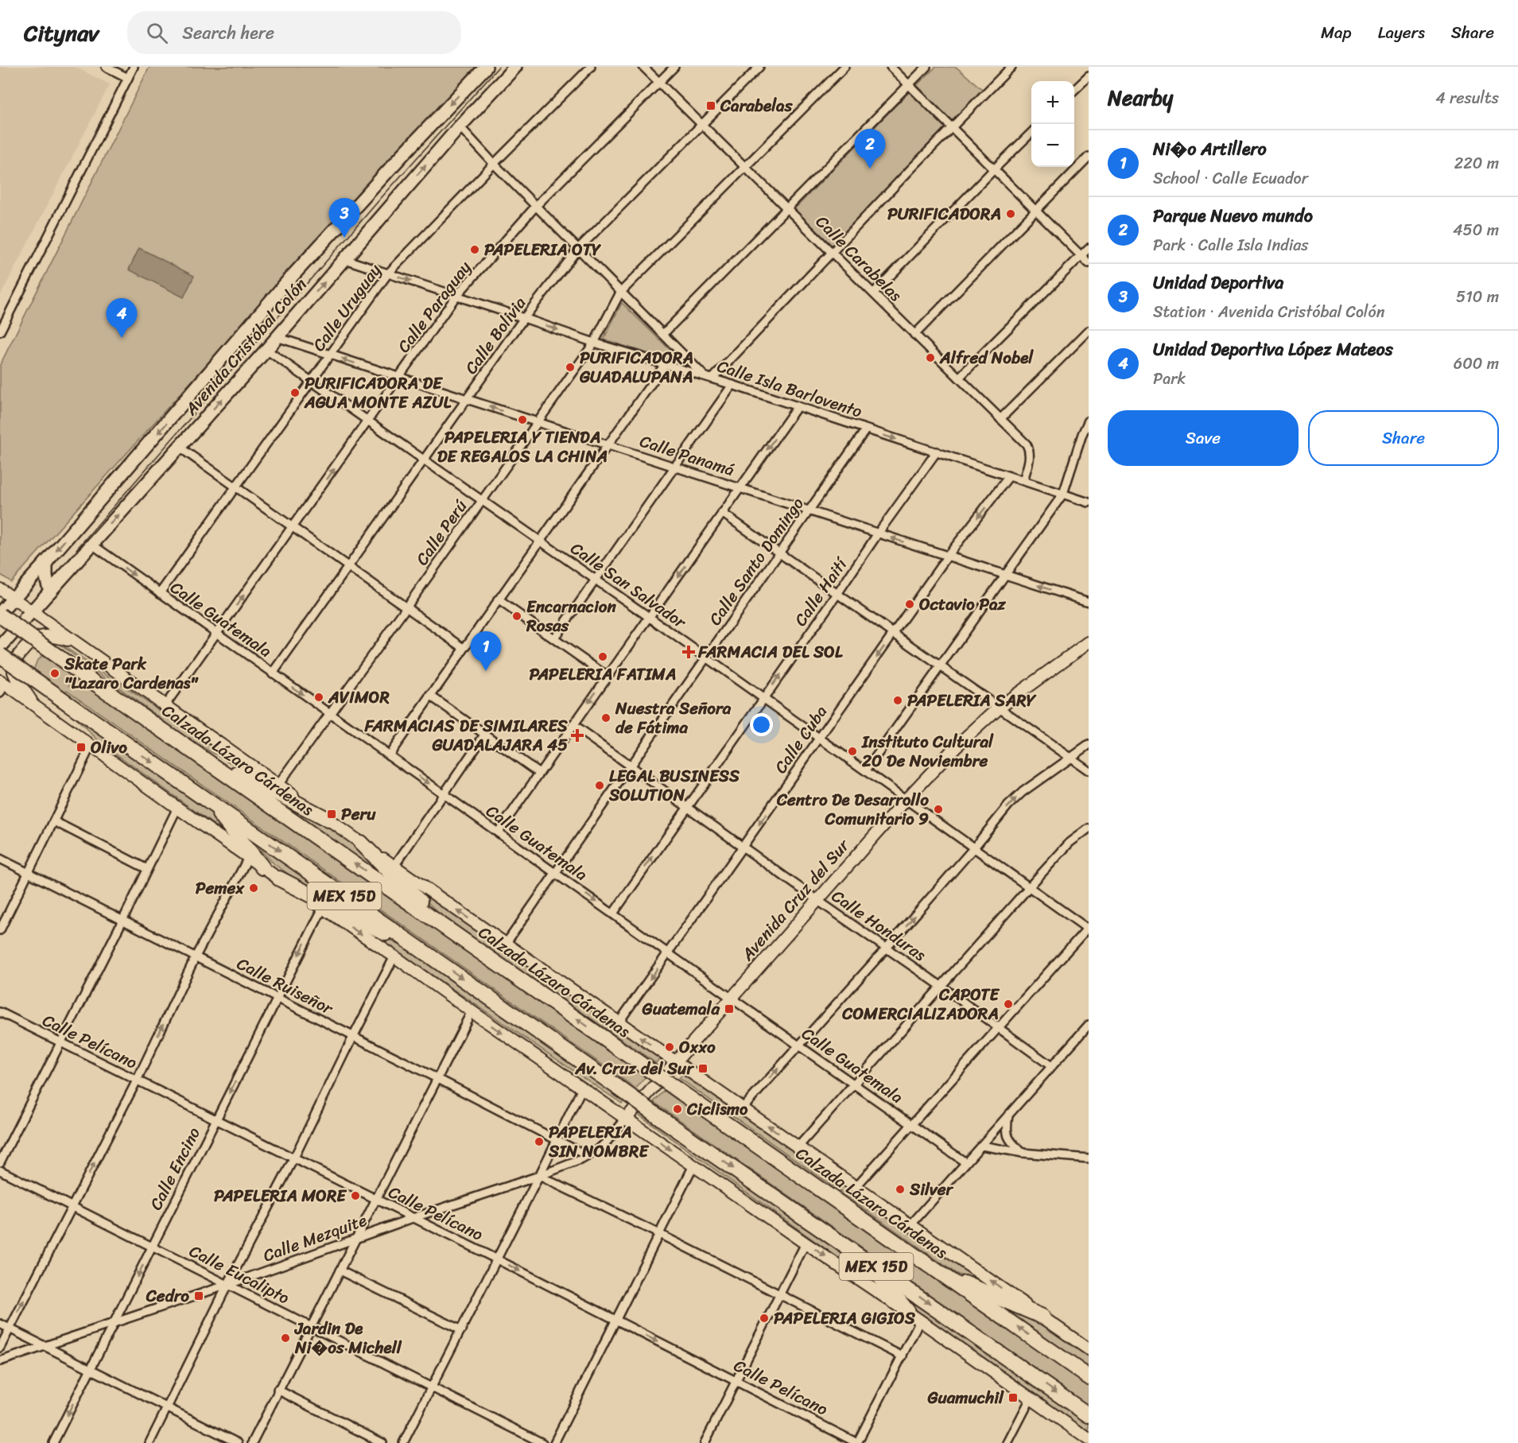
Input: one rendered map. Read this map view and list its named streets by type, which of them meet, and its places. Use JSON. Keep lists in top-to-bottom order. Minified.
{"streets":{"highway":["Calzada Lázaro Cárdenas","MEX 15D"],"main road":["Avenida Cristóbal Colón","Avenida Cruz del Sur"],"street":["Calle Carabelas","Calle Paraguay","Calle Uruguay","Calle Bolivia","Calle Isla Barlovento","Calle Panamá","Calle Perú","Calle Santo Domingo","Calle San Salvador","Calle Haití","Calle Guatemala","Calle Cuba","Calle Honduras","Calle Ruiseñor","Calle Pelícano","Calle Encino","Calle Mezquite","Calle Eucalipto"]},"crossings":[["Calle Carabelas","Calle Paraguay"],["Calle Carabelas","Calle Bolivia"],["Calle Carabelas","Calle Isla Barlovento"],["Calle Carabelas","Calle Perú"],["Calle Paraguay","Calle Isla Barlovento"],["Calle Paraguay","Calle Panamá"],["Calle Paraguay","Calle San Salvador"],["Calle Paraguay","Calle Guatemala"],["Calle Paraguay","Calzada Lázaro Cárdenas"],["Calle Uruguay","Calle Isla Barlovento"],["Calle Uruguay","Calle Panamá"],["Calle Uruguay","Calle San Salvador"],["Calle Uruguay","Calle Guatemala"],["Calle Bolivia","Calle Isla Barlovento"],["Calle Bolivia","Calle Panamá"],["Calle Bolivia","Calle San Salvador"],["Calle Bolivia","Calle Guatemala"],["Avenida Cristóbal Colón","Calle Isla Barlovento"],["Avenida Cristóbal Colón","Calle Panamá"],["Avenida Cristóbal Colón","Calle San Salvador"],["Avenida Cristóbal Colón","Calle Guatemala"],["Avenida Cristóbal Colón","Calzada Lázaro Cárdenas"],["Calle Isla Barlovento","Calle Perú"],["Calle Isla Barlovento","Calle Santo Domingo"],["Calle Isla Barlovento","Calle Haití"],["Calle Isla Barlovento","Calle Cuba"],["Calle Panamá","Calle Perú"],["Calle Panamá","Calle Santo Domingo"],["Calle Panamá","Calle Haití"],["Calle Panamá","Calle Cuba"],["Calle Perú","Calle San Salvador"],["Calle Perú","Calle Guatemala"],["Calle Perú","Calzada Lázaro Cárdenas"],["Calle Santo Domingo","Calle San Salvador"],["Calle Santo Domingo","Calle Guatemala"],["Calle Santo Domingo","Calzada Lázaro Cárdenas"],["Calle Santo Domingo","Calle Honduras"],["Calle San Salvador","Calle Haití"],["Calle San Salvador","Calle Cuba"],["Calle San Salvador","Avenida Cruz del Sur"],["Calle Haití","Calle Guatemala"],["Calle Haití","Calle Honduras"],["Calle Guatemala","Calle Cuba"],["Calle Guatemala","Avenida Cruz del Sur"],["Calle Cuba","Calzada Lázaro Cárdenas"],["Calle Cuba","Calle Honduras"],["Calzada Lázaro Cárdenas","Avenida Cruz del Sur"],["Avenida Cruz del Sur","Calle Honduras"],["Avenida Cruz del Sur","Calle Mezquite"],["Calle Ruiseñor","Calle Encino"],["Calle Ruiseñor","Calle Mezquite"],["Calle Pelícano","Calle Encino"],["Calle Pelícano","Calle Mezquite"],["Calle Encino","Calle Mezquite"],["Calle Encino","Calle Eucalipto"],["Calle Mezquite","Calle Eucalipto"]],"one_way":["Calle Panamá","Calle Haití","Calle Encino"],"places":{"transit":["Carabelas","Olivo","Peru","Guatemala","Av. Cruz del Sur","Cedro","Guamuchil"],"other":["PURIFICADORA","PAPELERIA OTY","Alfred Nobel","PURIFICADORA GUADALUPANA","PURIFICADORA DE AGUA MONTE AZUL","PAPELERIA Y TIENDA DE REGALOS LA CHINA","Octavio Paz","Encarnacion Rosas","PAPELERIA FATIMA","Skate Park \"Lazaro Cardenas\"","AVIMOR","PAPELERIA SARY","Nuestra Señora de Fátima","Instituto Cultural 20 De Noviembre","LEGAL BUSINESS SOLUTION","Centro De Desarrollo Comunitario 9","Pemex","CAPOTE COMERCIALIZADORA","Oxxo","Ciclismo","PAPELERIA SIN NOMBRE","Silver","PAPELERIA MORE","PAPELERIA GIGIOS","Jardin De Ni�os Michell"],"health":["FARMACIA DEL SOL","FARMACIAS DE SIMILARES GUADALAJARA 45"]},"page":{"header":"Citynav","search":"Search here","nav":["Map","Layers","Share"],"heading":["Nearby","4 results"],"map_buttons":["+","−"],"pins":["2","3","4","1"],"list":[{"mark":"1","name":"Ni�o Artillero","note":"School · Calle Ecuador","value":"220 m"},{"mark":"2","name":"Parque Nuevo mundo","note":"Park · Calle Isla Indias","value":"450 m"},{"mark":"3","name":"Unidad Deportiva","note":"Station · Avenida Cristóbal Colón","value":"510 m"},{"mark":"4","name":"Unidad Deportiva López Mateos","note":"Park","value":"600 m"}],"buttons":["Save","Share"]}}
